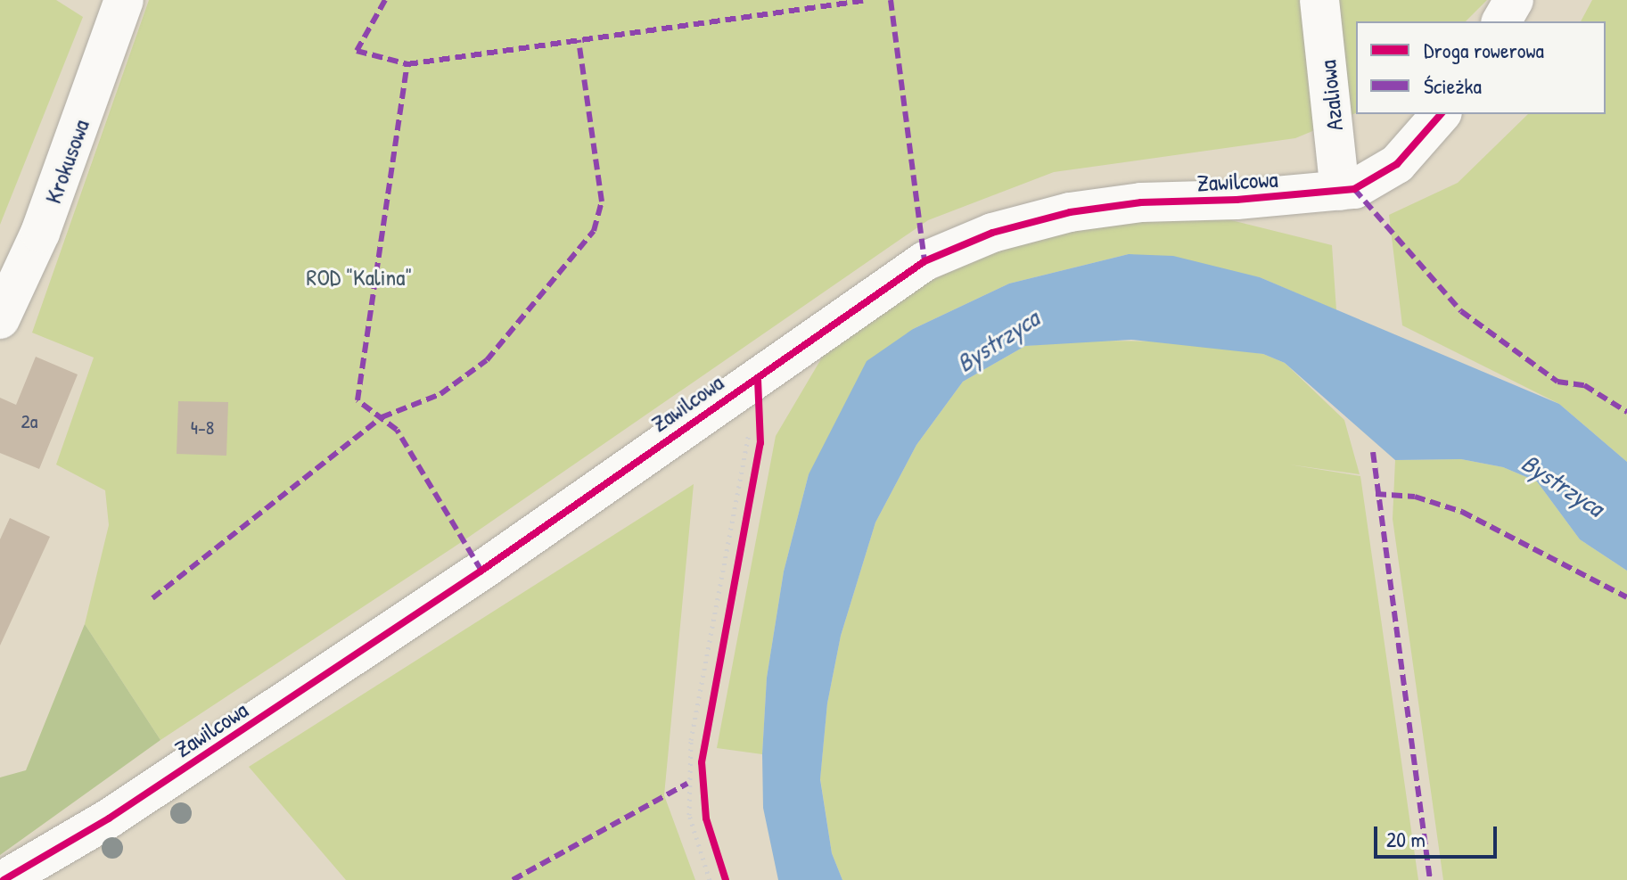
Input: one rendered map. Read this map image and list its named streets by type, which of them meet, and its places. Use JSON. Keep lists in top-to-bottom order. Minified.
{"streets":{"street":["Azaliowa","Krokusowa","Zawilcowa"]},"crossings":[["Azaliowa","Zawilcowa"]],"water":["Bystrzyca"],"parks":["ROD \"Kalina\""],"house_numbers":["2a","4-8"],"legend":["Droga rowerowa","Ścieżka"],"scale_bar":"20 m"}
